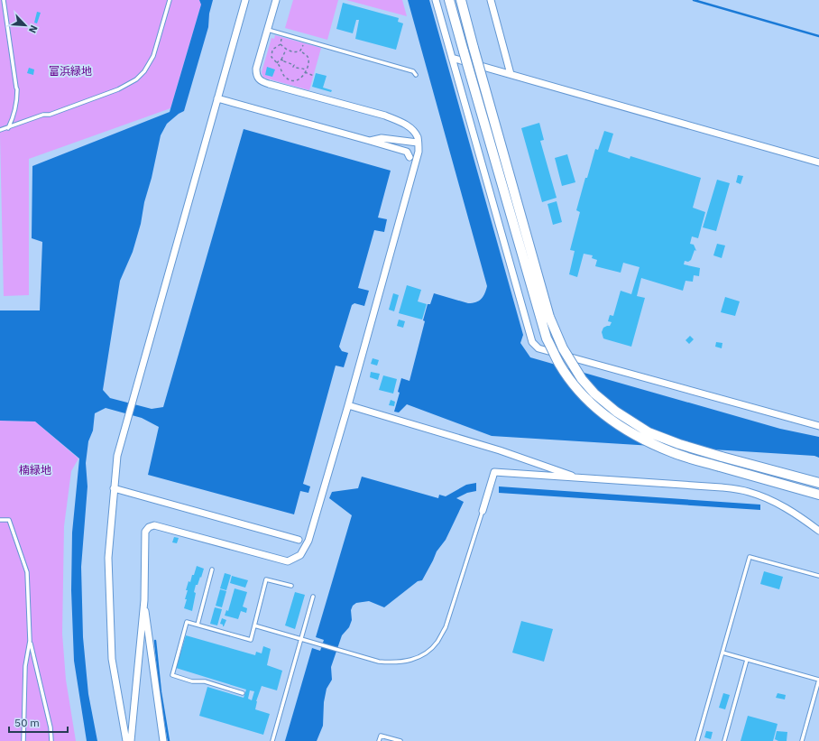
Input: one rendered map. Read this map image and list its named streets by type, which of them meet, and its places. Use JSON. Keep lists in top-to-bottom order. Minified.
{"parks":["富浜緑地","楠緑地"],"scale_bar":"50 m","north":"bottom right"}
